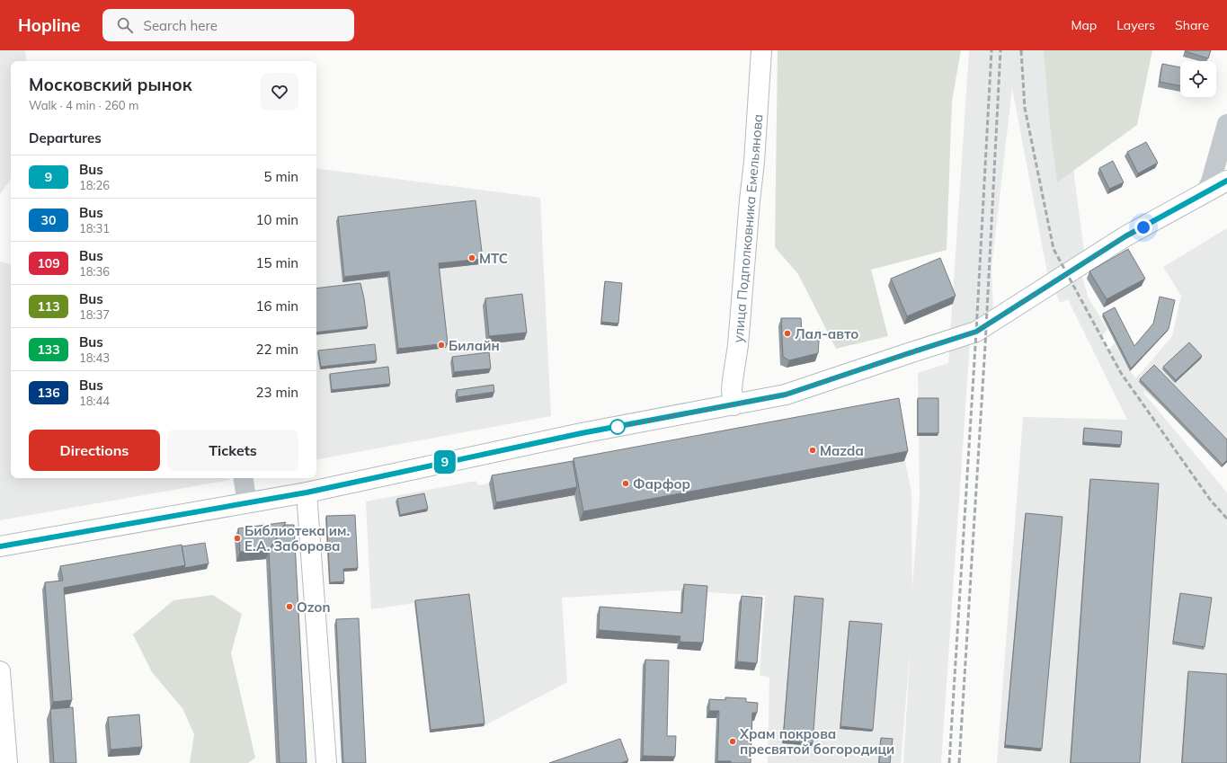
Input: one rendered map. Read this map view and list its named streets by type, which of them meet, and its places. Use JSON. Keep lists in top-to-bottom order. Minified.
{"streets":{"main road":["улица Подполковника Емельянова"]},"places":["МТС","Лал-авто","Билайн","Mazda","Фарфор","Библиотека им. Е.А. Заборова","Ozon","Храм покрова пресвятой богородици"],"lines":["bus line 9"],"page":{"header":"Hopline","search":"Search here","nav":["Map","Layers","Share"],"on_map":"9","heading":[["Московский рынок","Walk · 4 min · 260 m"],"Departures"],"list":[{"mark":"9","name":"Bus","note":"18:26","value":"5 min"},{"mark":"30","name":"Bus","note":"18:31","value":"10 min"},{"mark":"109","name":"Bus","note":"18:36","value":"15 min"},{"mark":"113","name":"Bus","note":"18:37","value":"16 min"},{"mark":"133","name":"Bus","note":"18:43","value":"22 min"},{"mark":"136","name":"Bus","note":"18:44","value":"23 min"}],"buttons":["Directions","Tickets"]}}
